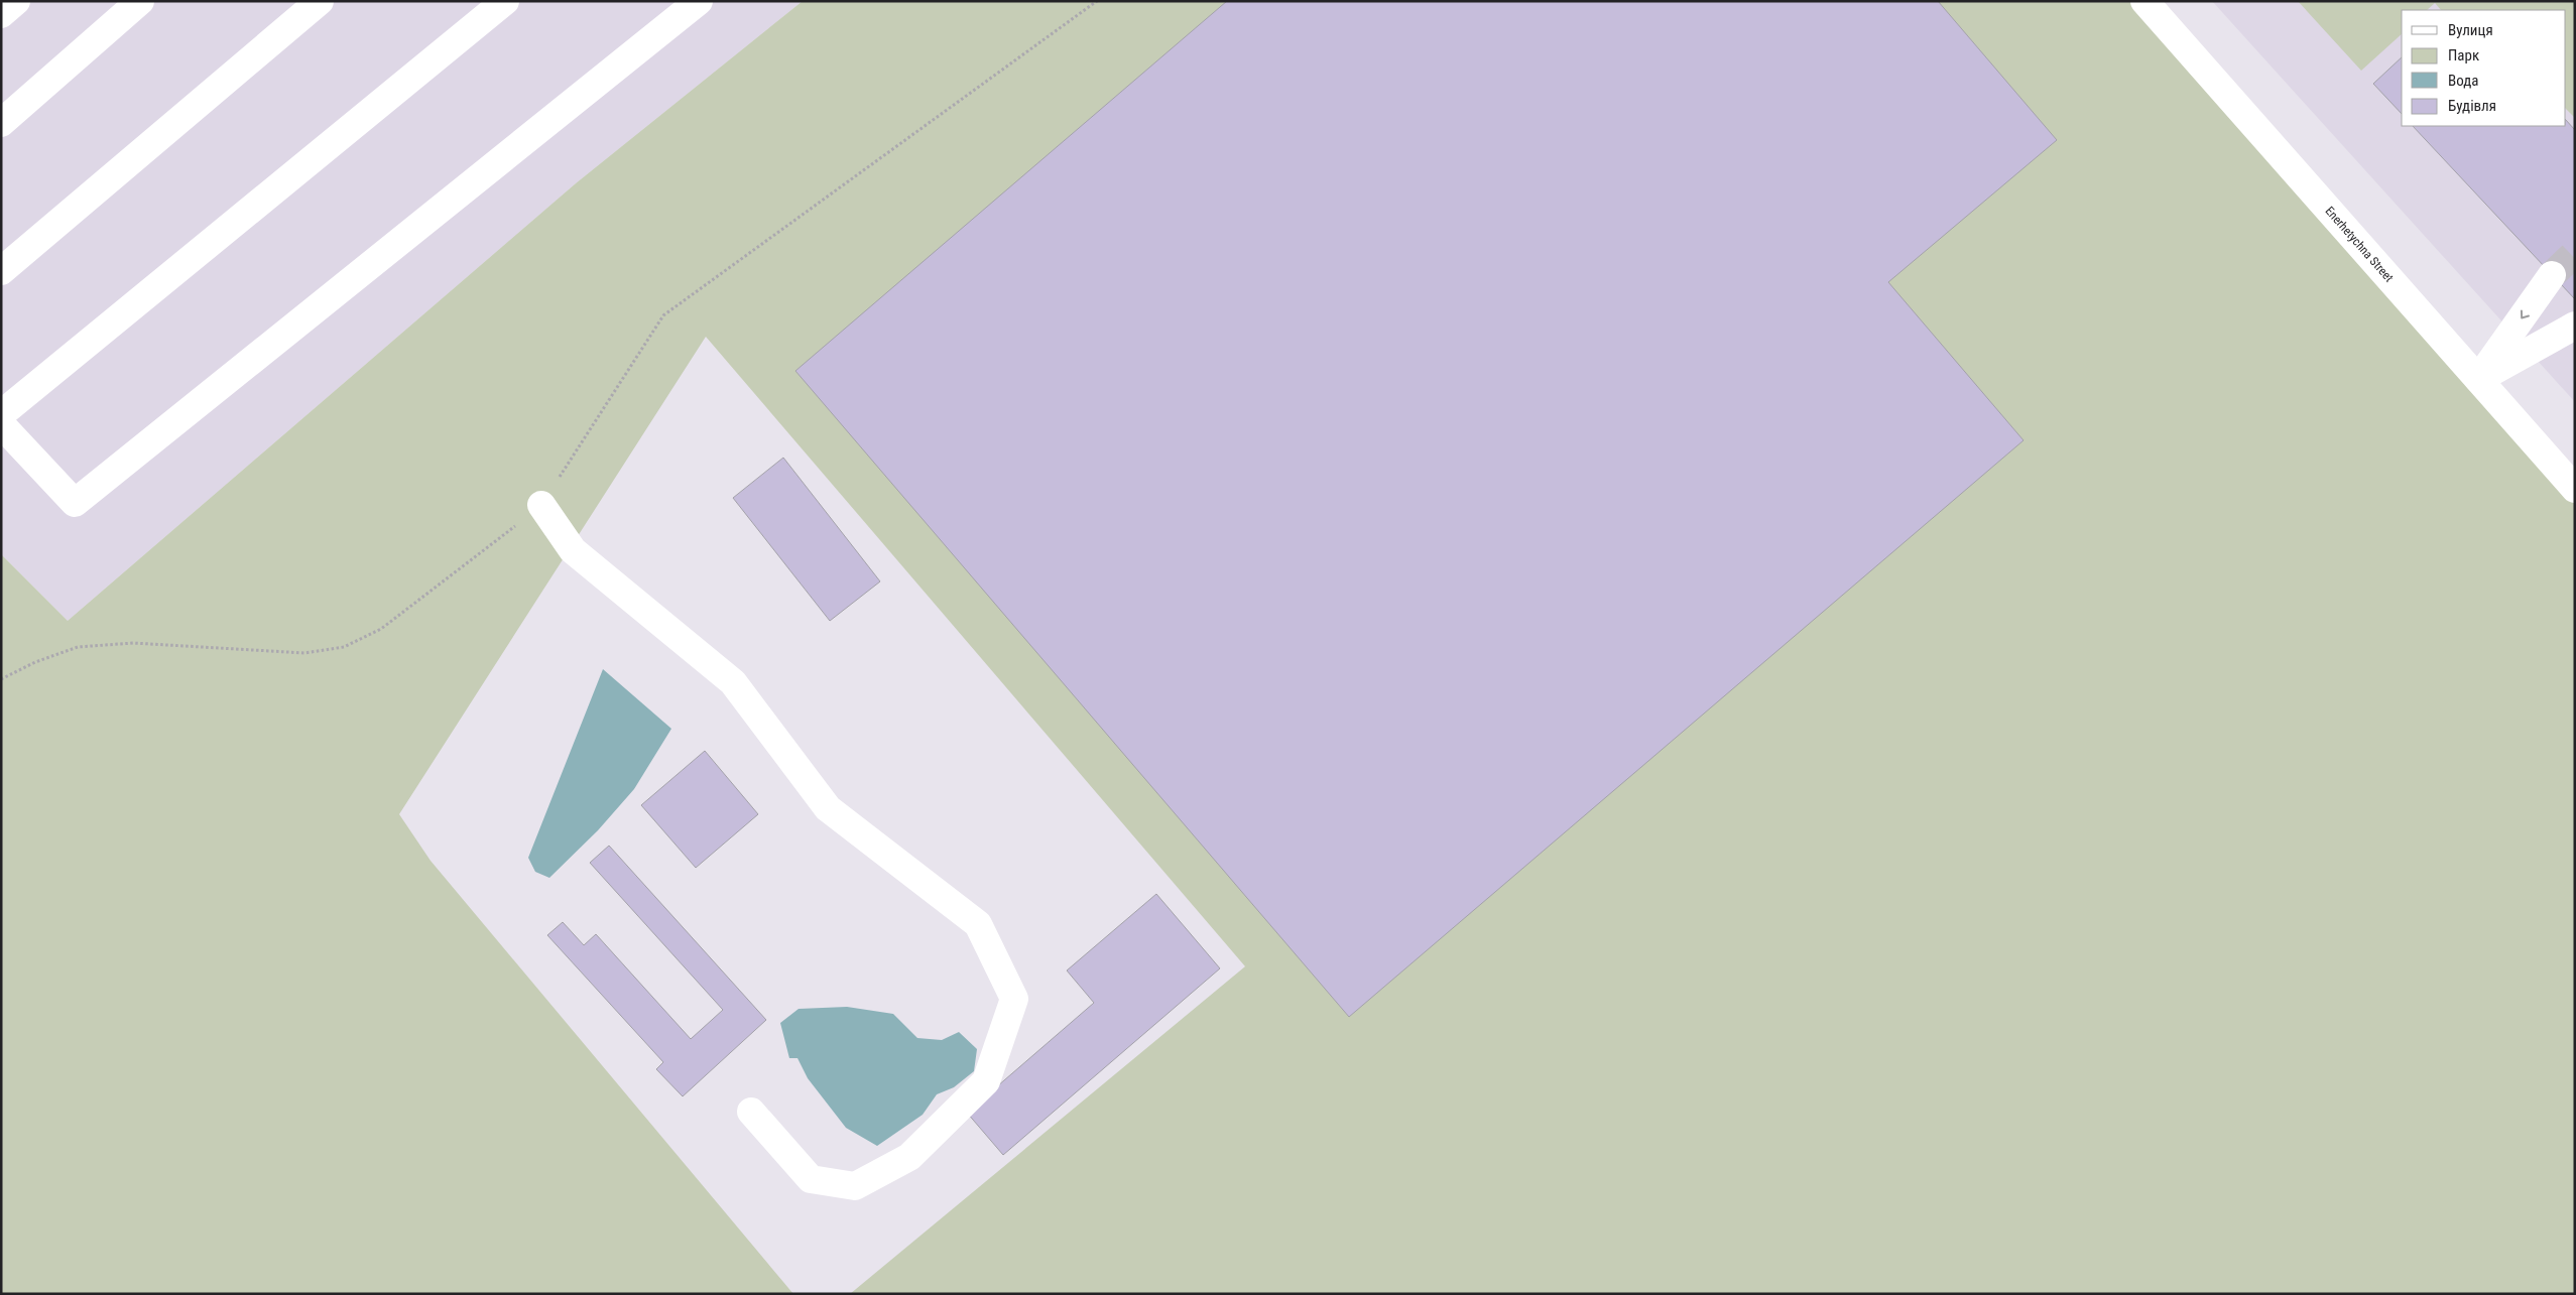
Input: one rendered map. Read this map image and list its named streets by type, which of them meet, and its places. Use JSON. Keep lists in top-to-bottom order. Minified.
{"streets":{"street":["Enerhetychna Street"]},"legend":["Вулиця","Парк","Вода","Будівля"]}
